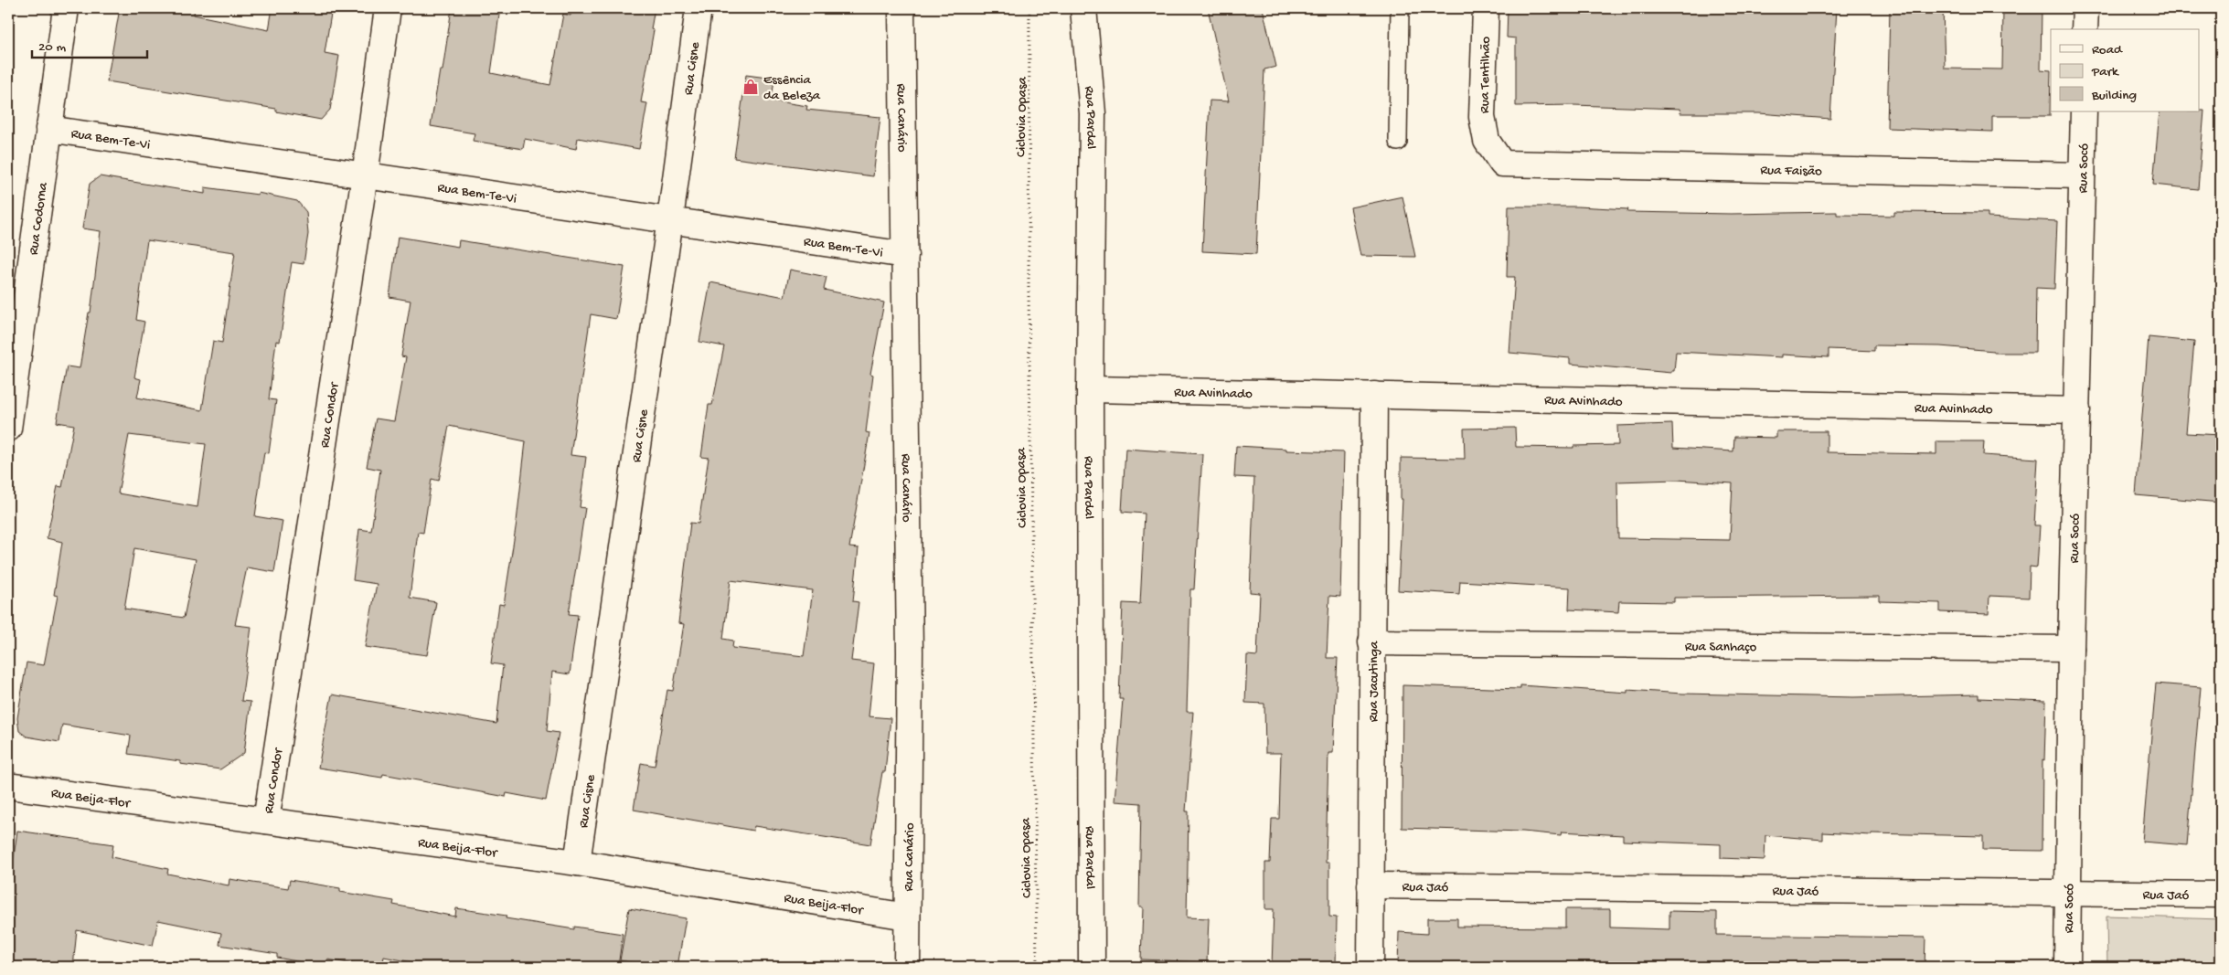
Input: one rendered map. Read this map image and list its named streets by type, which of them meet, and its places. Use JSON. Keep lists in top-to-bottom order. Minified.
{"streets":{"street":["Rua Cisne","Rua Tentilhão","Rua Pardal","Rua Canário","Rua Bem-Te-Vi","Rua Faisão","Rua Socó","Rua Codorna","Rua Avinhado","Rua Condor","Rua Sanhaço","Rua Jacutinga","Rua Beija-Flor","Rua Jaó"],"path":["Ciclovia Opasa"]},"crossings":[["Rua Cisne","Rua Bem-Te-Vi"],["Rua Cisne","Rua Beija-Flor"],["Rua Tentilhão","Rua Faisão"],["Rua Pardal","Rua Avinhado"],["Rua Canário","Rua Bem-Te-Vi"],["Rua Canário","Rua Beija-Flor"],["Rua Bem-Te-Vi","Rua Codorna"],["Rua Bem-Te-Vi","Rua Condor"],["Rua Faisão","Rua Socó"],["Rua Socó","Rua Avinhado"],["Rua Socó","Rua Sanhaço"],["Rua Socó","Rua Jaó"],["Rua Avinhado","Rua Jacutinga"],["Rua Condor","Rua Beija-Flor"],["Rua Sanhaço","Rua Jacutinga"],["Rua Jacutinga","Rua Jaó"]],"places":{"shop":["Essência da Beleza"]},"legend":["Road","Park","Building"],"scale_bar":"20 m"}
